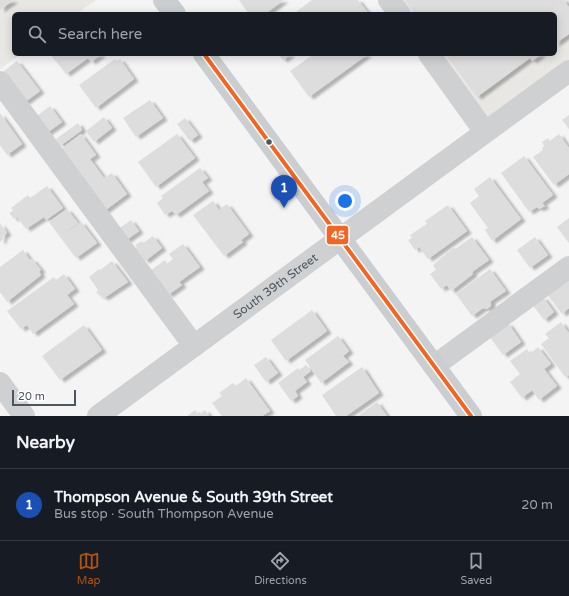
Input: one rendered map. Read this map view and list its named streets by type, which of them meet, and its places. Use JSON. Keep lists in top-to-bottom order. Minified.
{"streets":{"street":["South 39th Street"]},"lines":["transit line 45"],"scale_bar":"20 m","page":{"search":"Search here","pins":"1","scale":"20 m","heading":"Nearby","list":[{"mark":"1","name":"Thompson Avenue & South 39th Street","note":"Bus stop · South Thompson Avenue","value":"20 m"}],"nav":["Map","Directions","Saved"]}}
